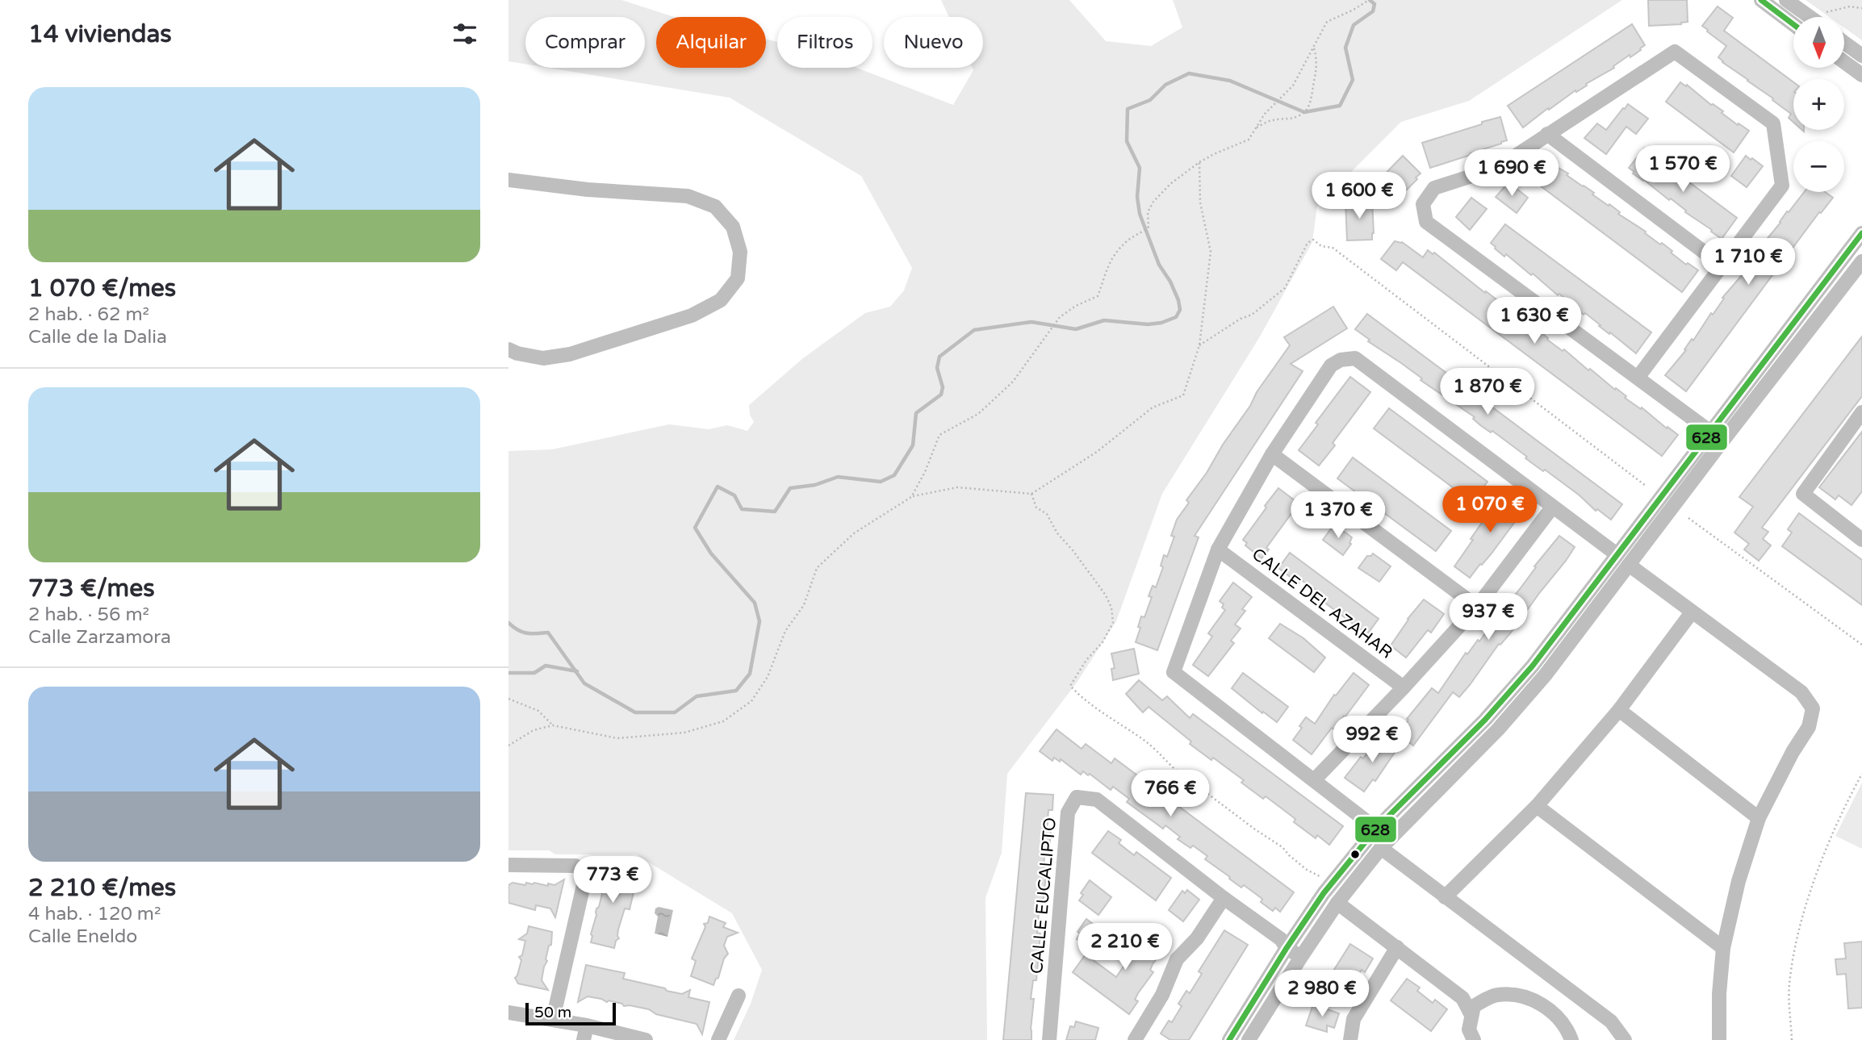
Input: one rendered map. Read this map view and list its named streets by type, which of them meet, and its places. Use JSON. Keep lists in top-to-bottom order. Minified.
{"streets":{"street":["CALLE DEL AZAHAR","CALLE EUCALIPTO"]},"lines":["transit line 628"],"scale_bar":"50 m","north":"bottom","page":{"heading":"14 viviendas","map_buttons":["+","−"],"chip":["Comprar","Alquilar","Filtros","Nuevo"],"list":[{"name":"1 070 €/mes","note":"2 hab. · 62 m² · Calle de la Dalia"},{"name":"773 €/mes","note":"2 hab. · 56 m² · Calle Zarzamora"},{"name":"2 210 €/mes","note":"4 hab. · 120 m² · Calle Eneldo"}],"price":["1 570 €","1 690 €","1 600 €","1 710 €","1 630 €","1 870 €","1 070 €","1 370 €","937 €","992 €","766 €","773 €","2 210 €","2 980 €"],"scale":"50 m"}}
